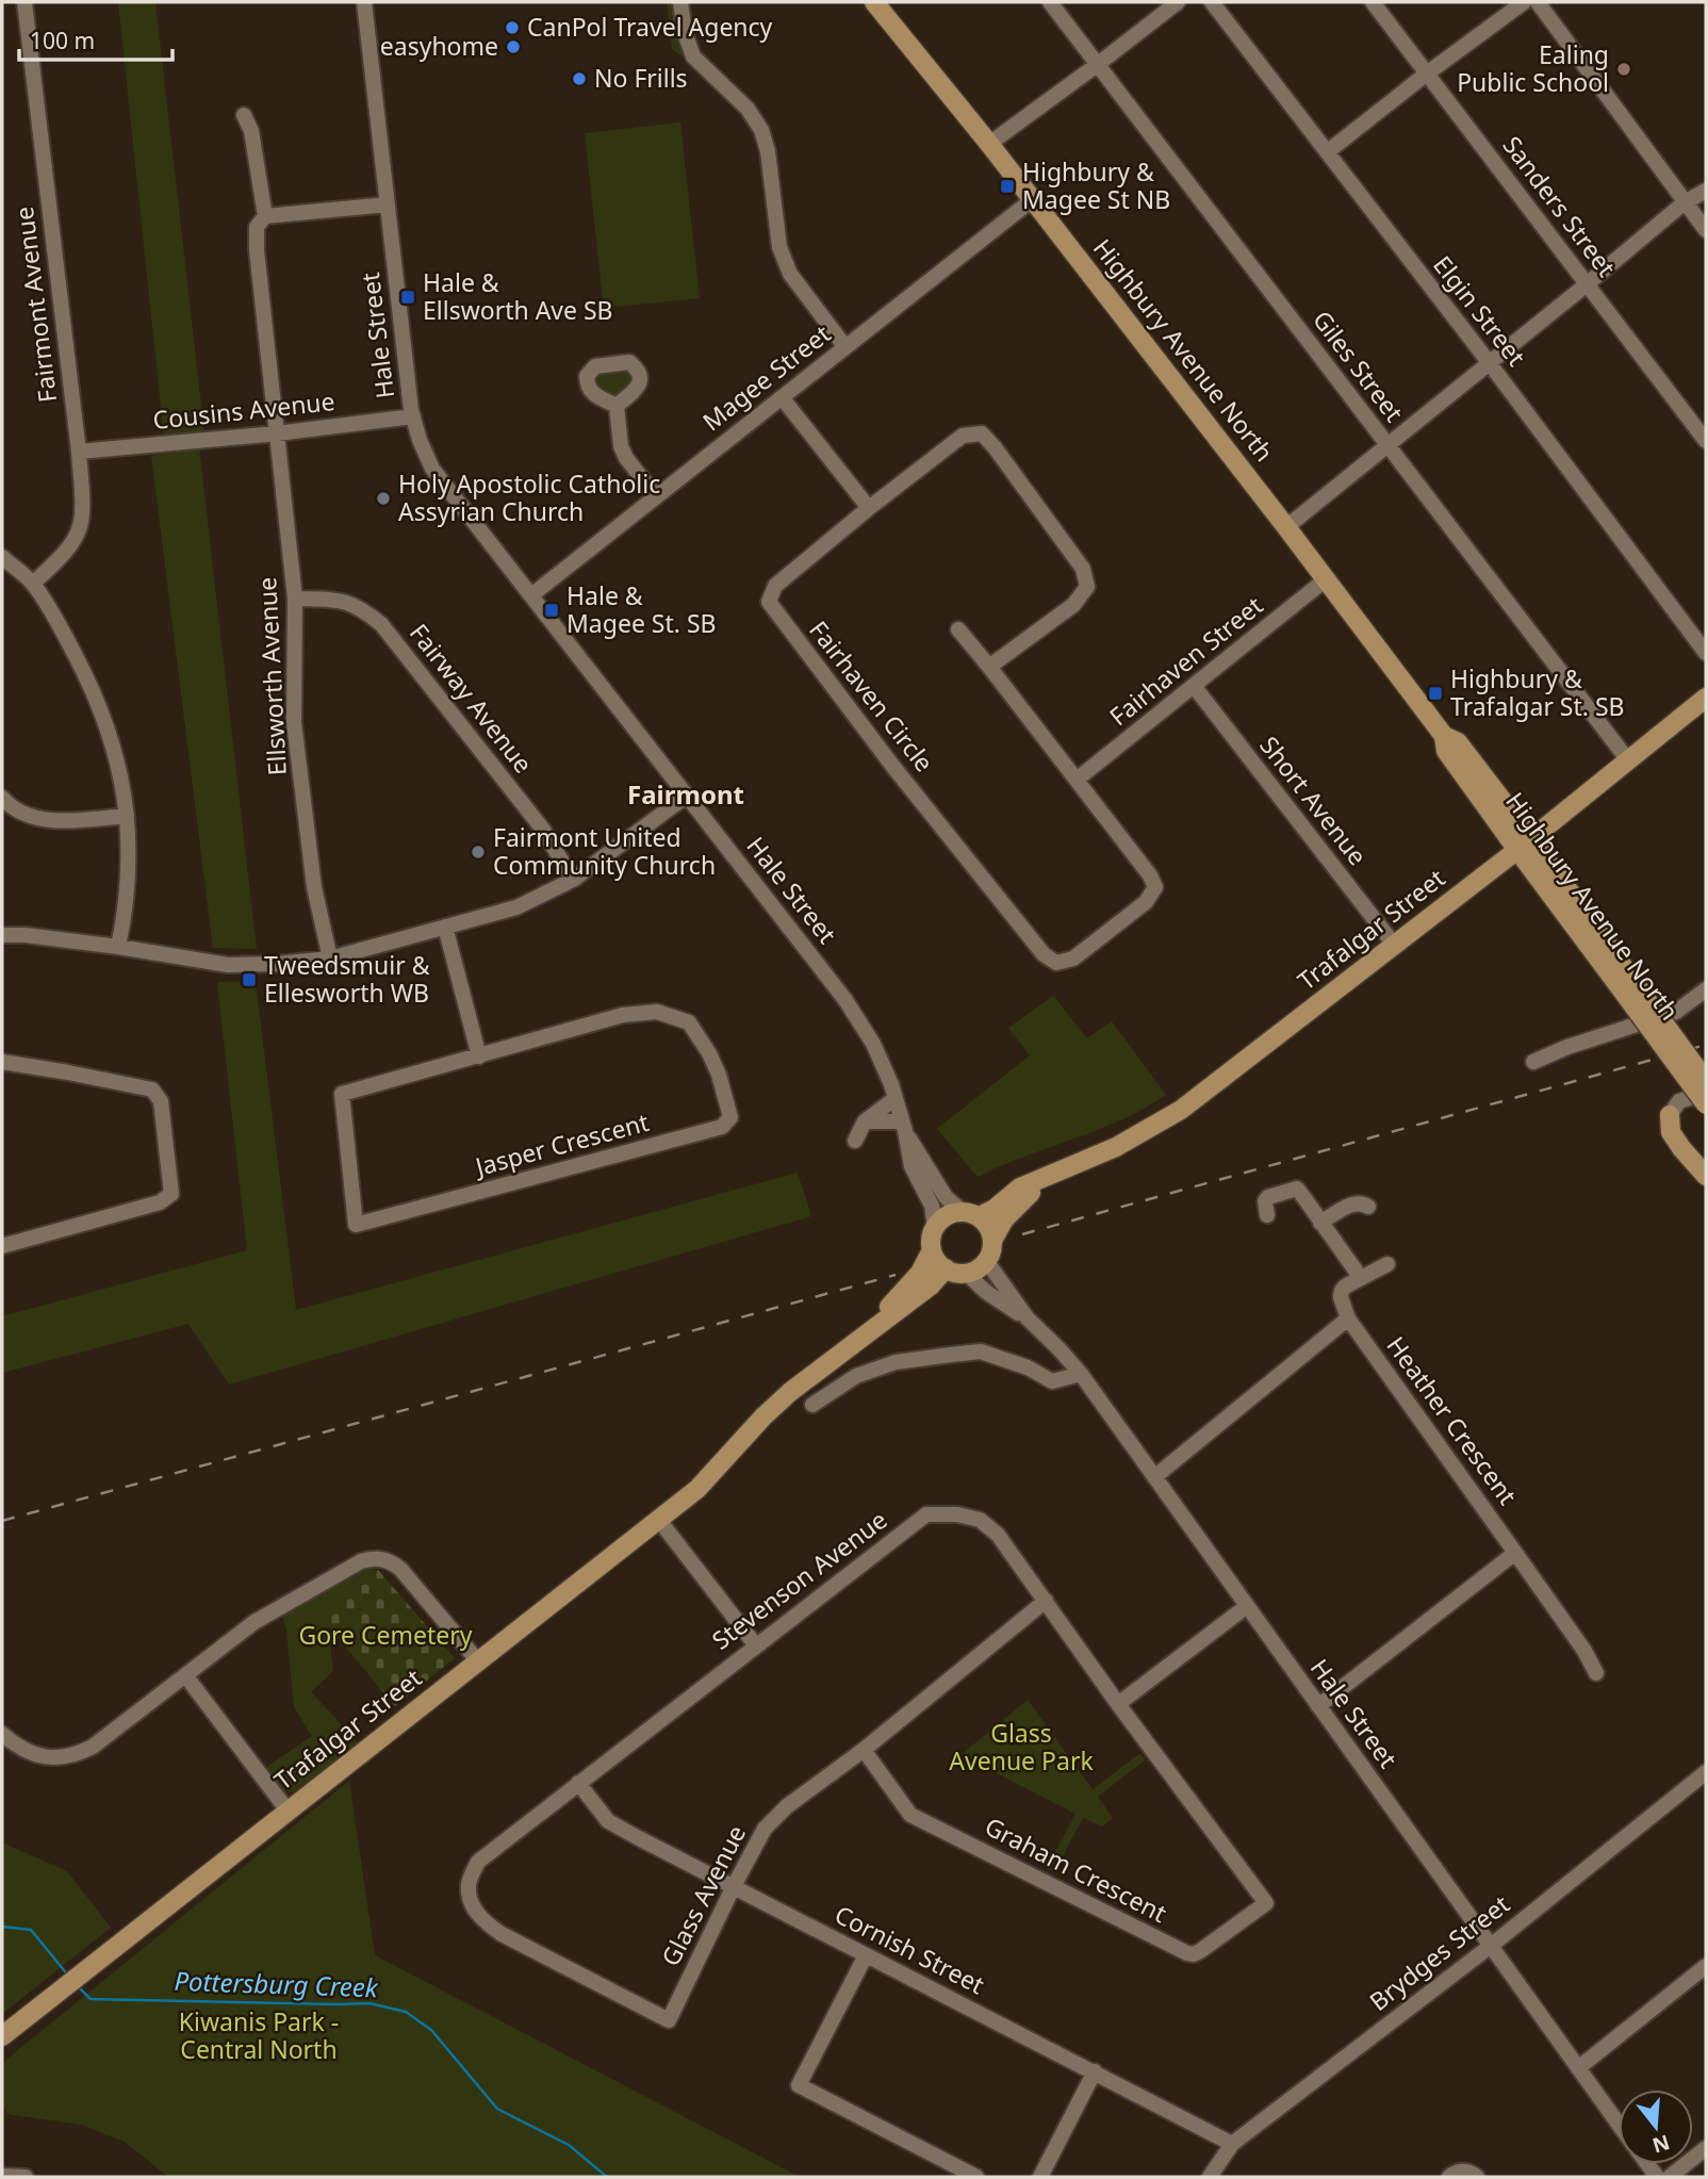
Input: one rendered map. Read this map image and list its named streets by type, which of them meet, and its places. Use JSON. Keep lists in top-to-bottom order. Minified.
{"streets":{"main road":["Highbury Avenue North","Trafalgar Street"],"street":["Sanders Street","Fairmont Avenue","Elgin Street","Hale Street","Giles Street","Magee Street","Cousins Avenue","Fairhaven Street","Ellsworth Avenue","Fairhaven Circle","Fairway Avenue","Short Avenue","Jasper Crescent","Heather Crescent","Stevenson Avenue","Graham Crescent","Glass Avenue","Cornish Street","Brydges Street"]},"crossings":[["Fairmont Avenue","Cousins Avenue"],["Hale Street","Magee Street"],["Hale Street","Cousins Avenue"],["Hale Street","Trafalgar Street"],["Hale Street","Brydges Street"],["Highbury Avenue North","Magee Street"],["Highbury Avenue North","Fairhaven Street"],["Highbury Avenue North","Trafalgar Street"],["Giles Street","Trafalgar Street"],["Cousins Avenue","Ellsworth Avenue"],["Fairhaven Street","Fairhaven Circle"],["Fairhaven Street","Short Avenue"],["Ellsworth Avenue","Fairway Avenue"],["Short Avenue","Trafalgar Street"],["Trafalgar Street","Stevenson Avenue"],["Stevenson Avenue","Graham Crescent"],["Stevenson Avenue","Glass Avenue"],["Stevenson Avenue","Cornish Street"],["Graham Crescent","Glass Avenue"],["Glass Avenue","Cornish Street"],["Cornish Street","Brydges Street"]],"districts":["Fairmont"],"water":["Pottersburg Creek"],"parks":["Gore Cemetery","Glass Avenue Park","Kiwanis Park - Central North"],"places":{"other":["CanPol Travel Agency","easyhome","Ealing Public School","No Frills","Holy Apostolic Catholic Assyrian Church","Fairmont United Community Church"],"transit":["Highbury & Magee St NB","Hale & Ellsworth Ave SB","Hale & Magee St. SB","Highbury & Trafalgar St. SB","Tweedsmuir & Ellesworth WB"]},"scale_bar":"100 m","north":"bottom"}
